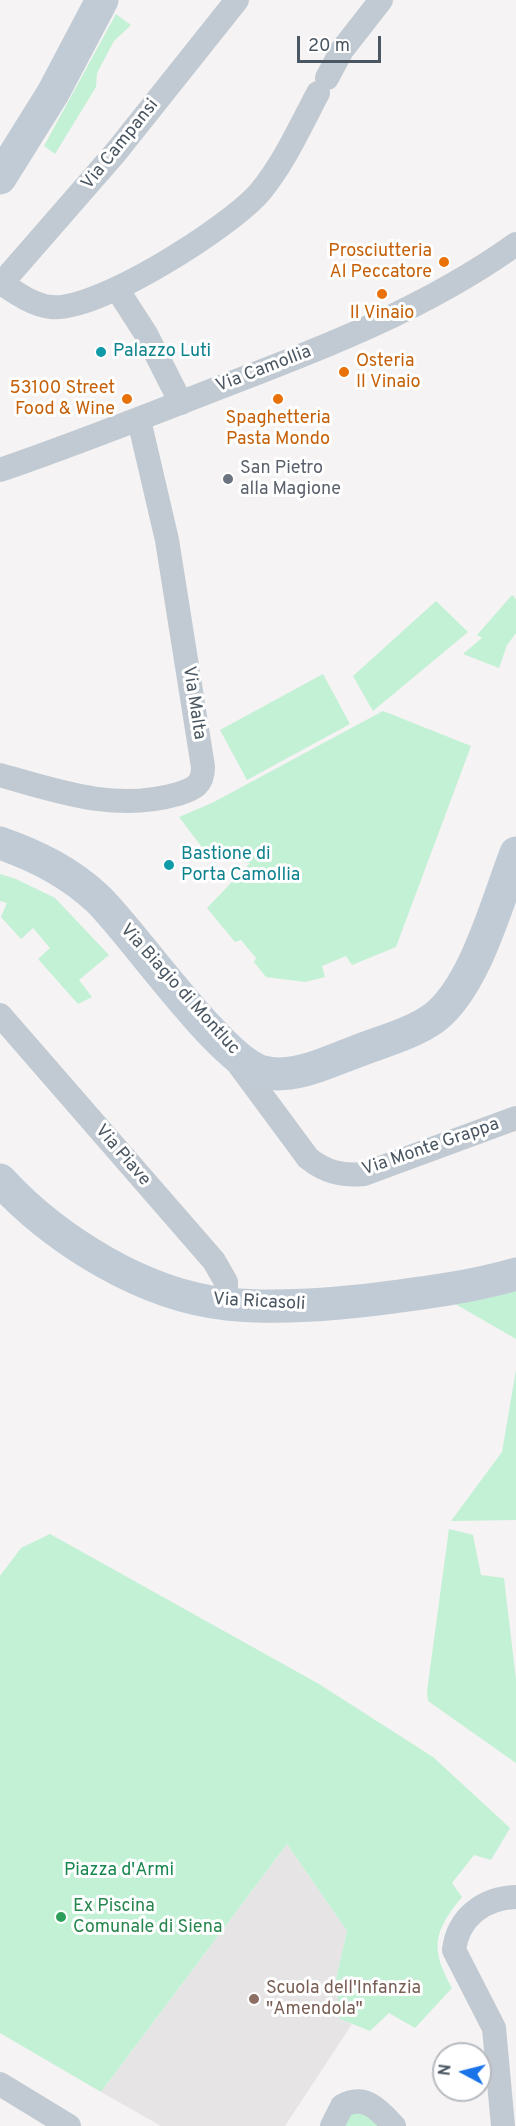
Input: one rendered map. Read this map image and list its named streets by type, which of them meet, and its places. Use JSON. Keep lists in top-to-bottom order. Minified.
{"streets":{"main road":["Via Biagio di Montluc","Via Ricasoli"],"street":["Via Campansi","Via Camollia","Via Malta","Via Monte Grappa","Via Piave"]},"crossings":[["Via Camollia","Via Malta"],["Via Biagio di Montluc","Via Monte Grappa"],["Via Piave","Via Ricasoli"]],"parks":["Piazza d'Armi"],"places":["Prosciutteria Al Peccatore","Il Vinaio","Palazzo Luti","Osteria Il Vinaio","53100 Street Food & Wine","Spaghetteria Pasta Mondo","San Pietro alla Magione","Bastione di Porta Camollia","Ex Piscina Comunale di Siena","Scuola dell'Infanzia \"Amendola\""],"scale_bar":"20 m","north":"left"}
